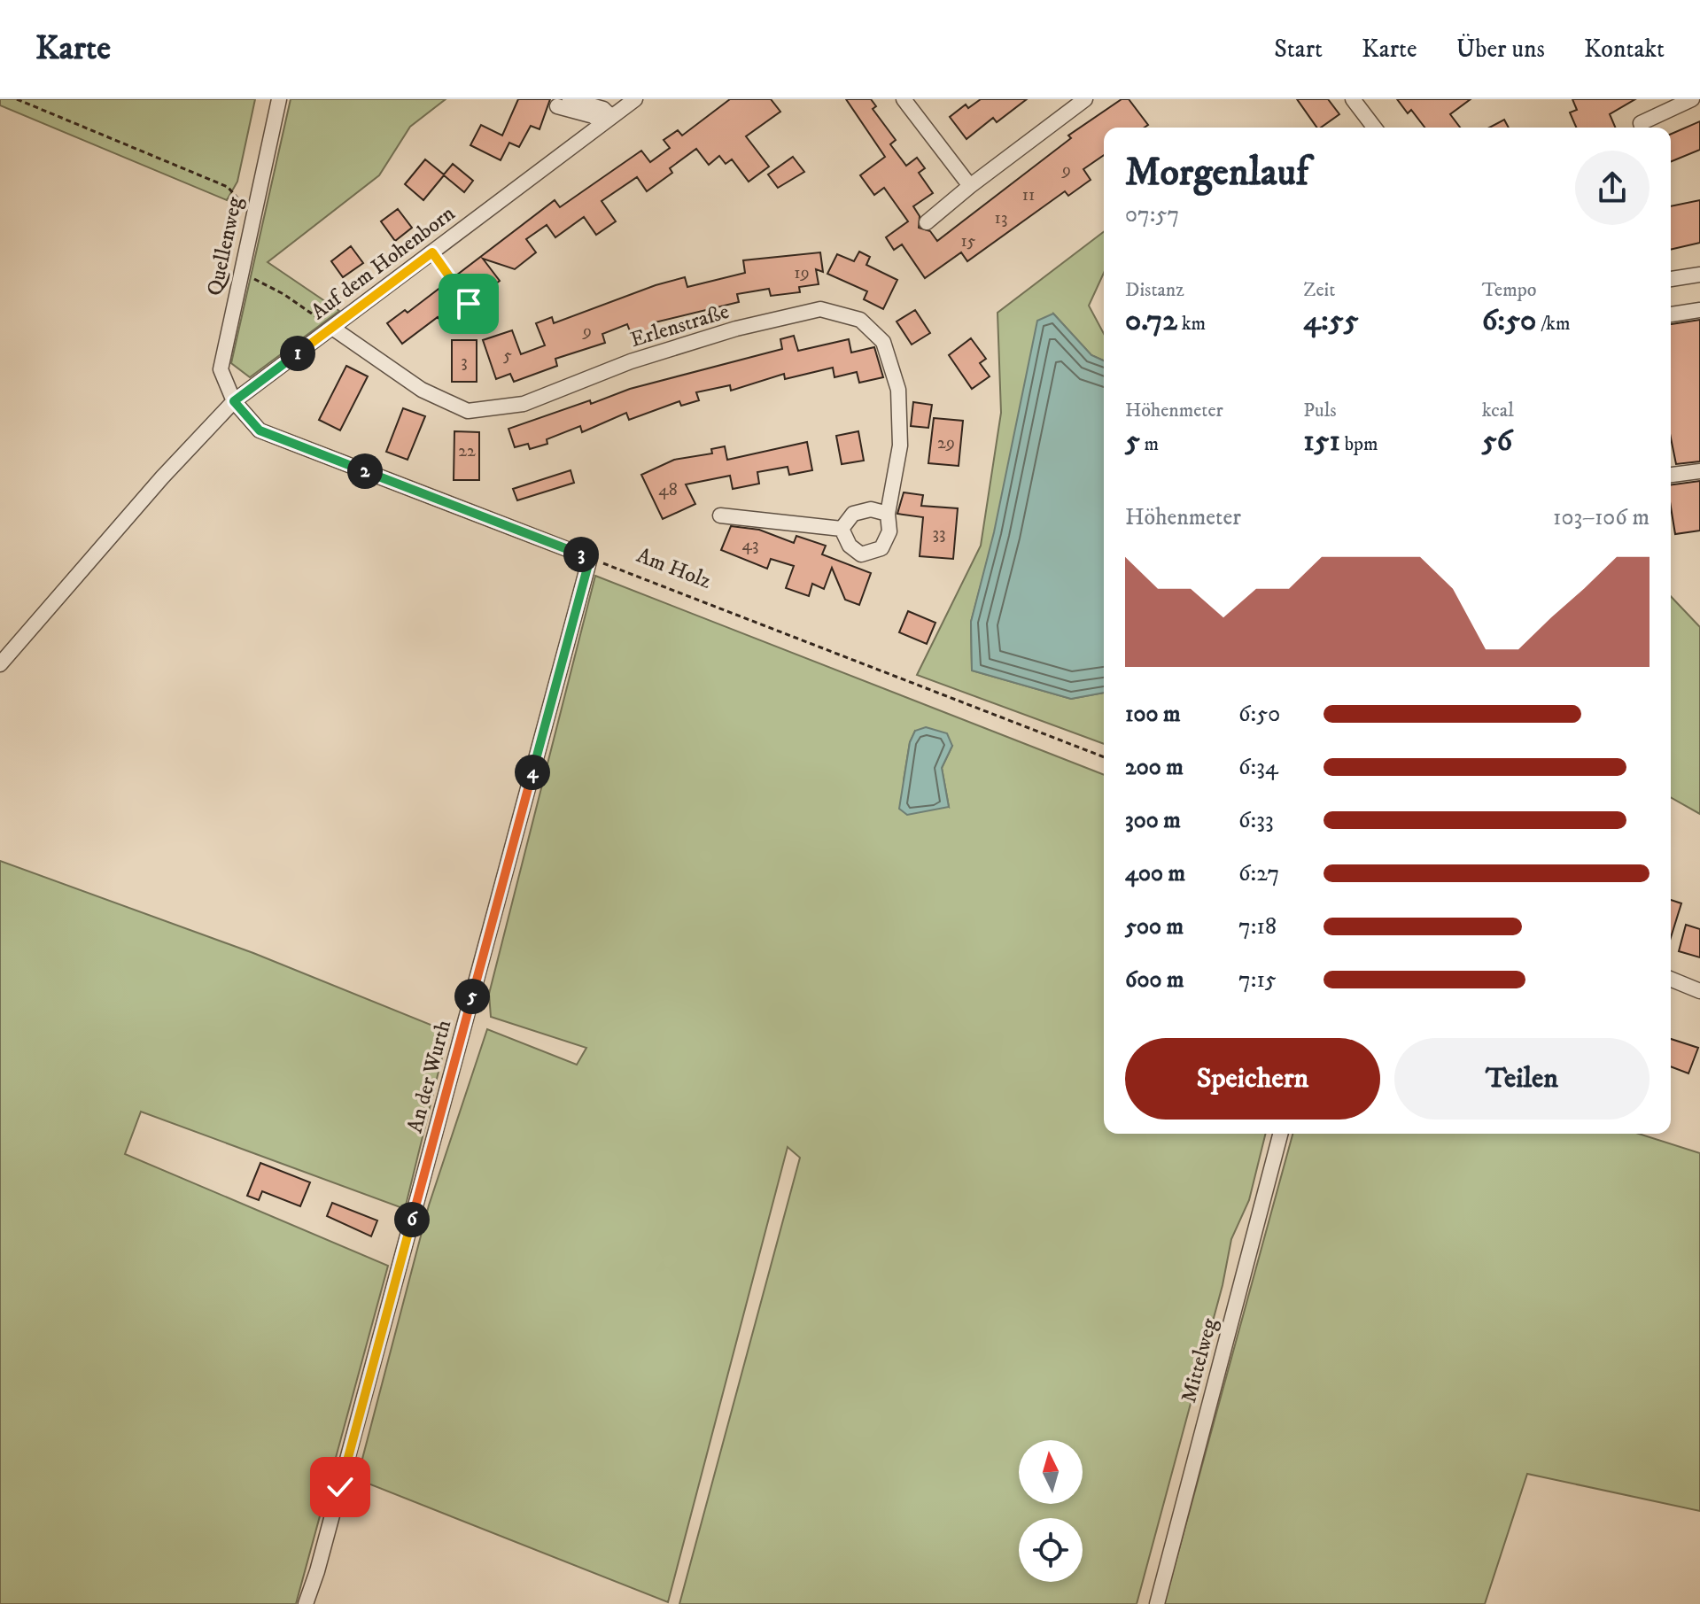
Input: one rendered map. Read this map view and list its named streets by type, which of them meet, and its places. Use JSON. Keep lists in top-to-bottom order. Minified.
{"streets":{"street":["Quellenweg","Auf dem Hohenborn","Erlenstraße","An der Wurth","Mittelweg"],"path":["Am Holz"]},"crossings":[["Quellenweg","Auf dem Hohenborn"],["Auf dem Hohenborn","Erlenstraße"],["Am Holz","An der Wurth"]],"house_numbers":["9","11","13","15","19","9","5","3","29","22","48","33","43"],"north":"top","page":{"header":"Karte","nav":["Start","Karte","Über uns","Kontakt"],"heading":["Morgenlauf","07:57"],"stats":[["Distanz","0.72 km"],["Zeit","4:55"],["Tempo","6:50 /km"],["Höhenmeter","5 m"],["Puls","151 bpm"],["kcal","56"]],"pins":["1","2","3","4","5","6"],"chart":["Höhenmeter","103–106 m"],"list":[{"name":"100 m","note":"6:50"},{"name":"200 m","note":"6:34"},{"name":"300 m","note":"6:33"},{"name":"400 m","note":"6:27"},{"name":"500 m","note":"7:18"},{"name":"600 m","note":"7:15"}],"buttons":["Speichern","Teilen"]}}
